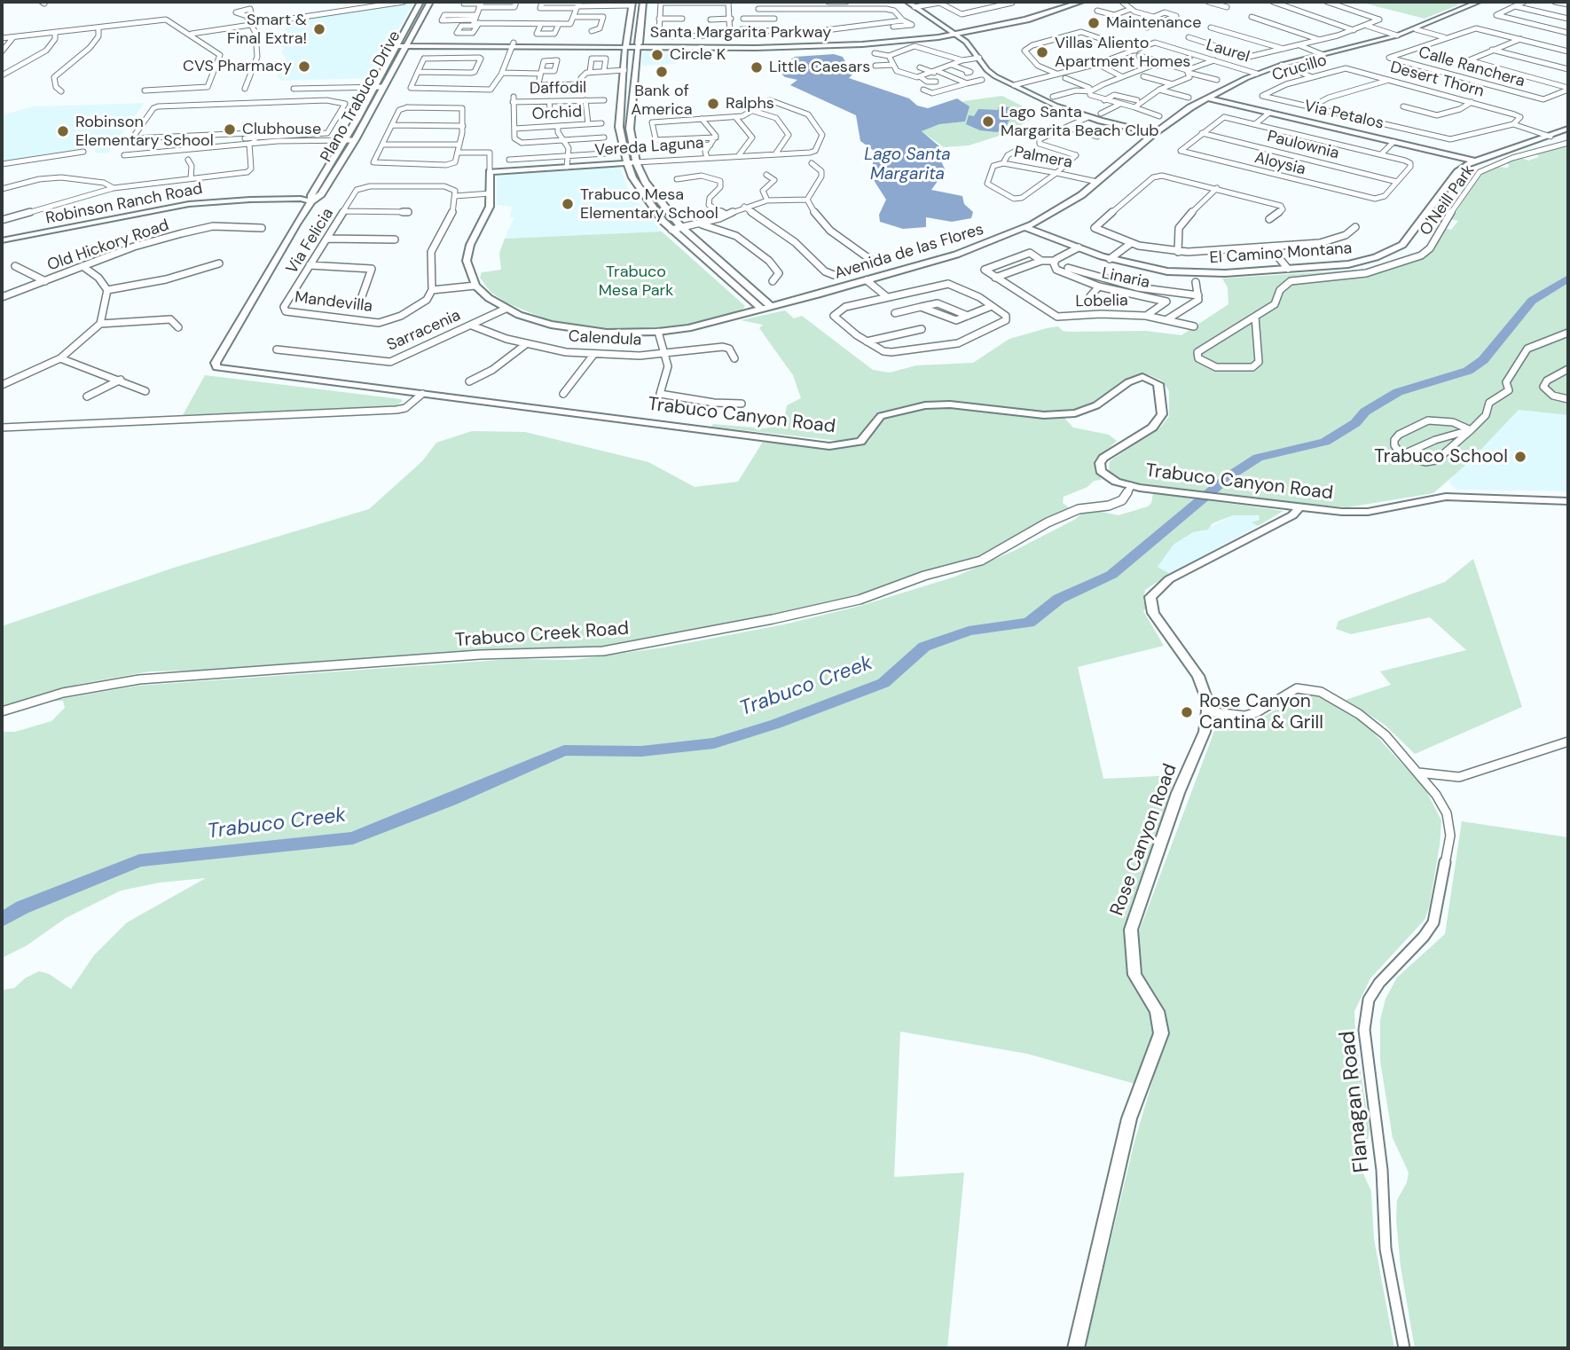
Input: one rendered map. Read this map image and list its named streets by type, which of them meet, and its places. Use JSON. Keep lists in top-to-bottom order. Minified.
{"streets":{"main road":["Santa Margarita Parkway","Plano Trabuco Drive","Via Petalos","Robinson Ranch Road","Avenida de las Flores","Trabuco Canyon Road","Rose Canyon Road"],"street":["Laurel","Calle Ranchera","Crucillo","Desert Thorn","Daffodil","Orchid","Paulownia","Vereda Laguna","Palmera","Aloysia","O'Neill Park","Via Felicia","Old Hickory Road","El Camino Montana","Linaria","Lobelia","Mandevilla","Sarracenia","Calendula","Trabuco Creek Road","Flanagan Road"]},"crossings":[["Santa Margarita Parkway","Plano Trabuco Drive"],["Laurel","Avenida de las Flores"],["Crucillo","Desert Thorn"],["Daffodil","Orchid"],["Plano Trabuco Drive","Robinson Ranch Road"],["Plano Trabuco Drive","Trabuco Canyon Road"],["Via Petalos","Avenida de las Flores"],["Via Petalos","El Camino Montana"],["Paulownia","Aloysia"],["Palmera","Avenida de las Flores"],["Via Felicia","Mandevilla"],["Avenida de las Flores","El Camino Montana"],["Avenida de las Flores","Sarracenia"],["Linaria","Lobelia"],["Sarracenia","Calendula"],["Trabuco Canyon Road","Trabuco Creek Road"],["Trabuco Canyon Road","Rose Canyon Road"],["Rose Canyon Road","Flanagan Road"]],"water":["Lago Santa Margarita","Trabuco Creek"],"parks":["Trabuco Mesa Park"],"places":["Maintenance","Smart & Final Extra!","Villas Aliento Apartment Homes","Circle K","CVS Pharmacy","Little Caesars","Bank of America","Ralphs","Lago Santa Margarita Beach Club","Clubhouse","Robinson Elementary School","Trabuco Mesa Elementary School","Trabuco School","Rose Canyon Cantina & Grill"]}
